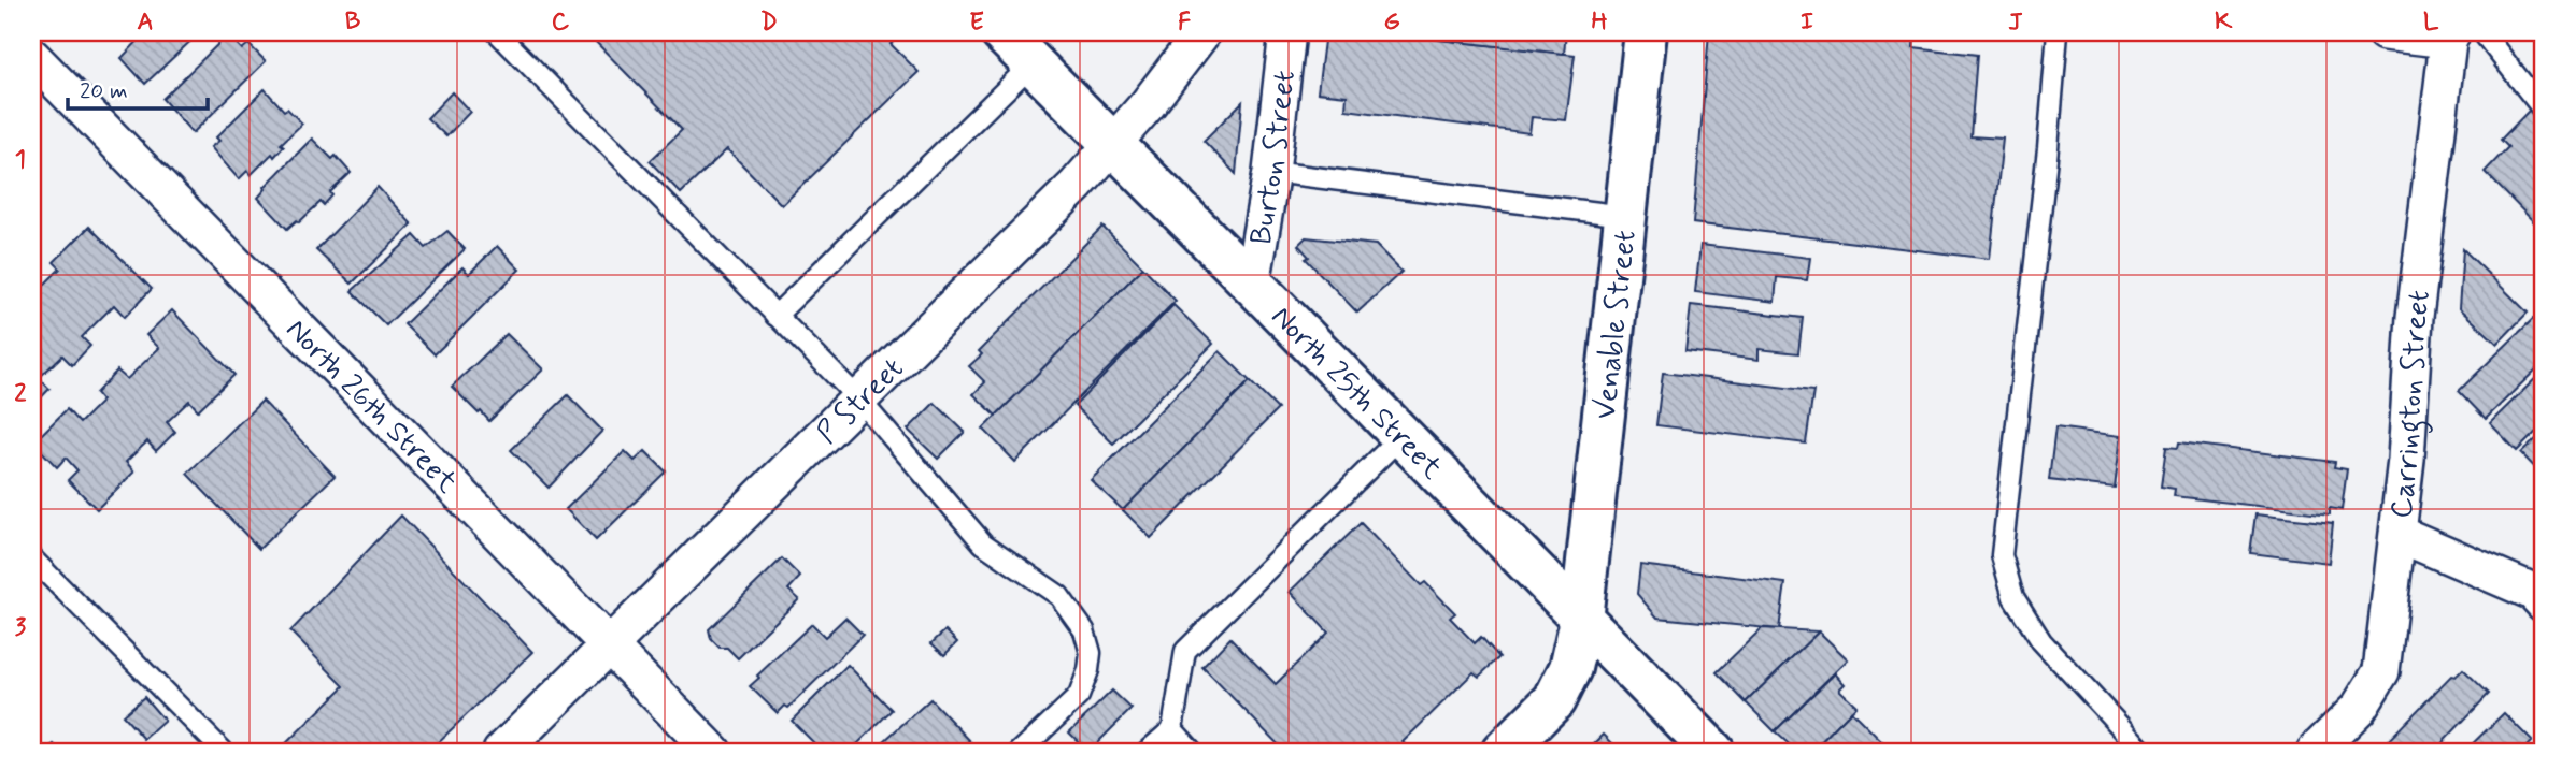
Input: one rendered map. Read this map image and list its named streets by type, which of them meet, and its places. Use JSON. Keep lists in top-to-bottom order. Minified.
{"streets":{"main road":["Venable Street","North 25th Street"],"street":["Burton Street","P Street","Carrington Street","North 26th Street"]},"crossings":[["Burton Street","North 25th Street"],["Venable Street","North 25th Street"],["North 25th Street","P Street"],["P Street","North 26th Street"]],"scale_bar":"20 m","grid":{"columns":["A","B","C","D","E","F","G","H","I","J","K","L"],"rows":["1","2","3"]}}
